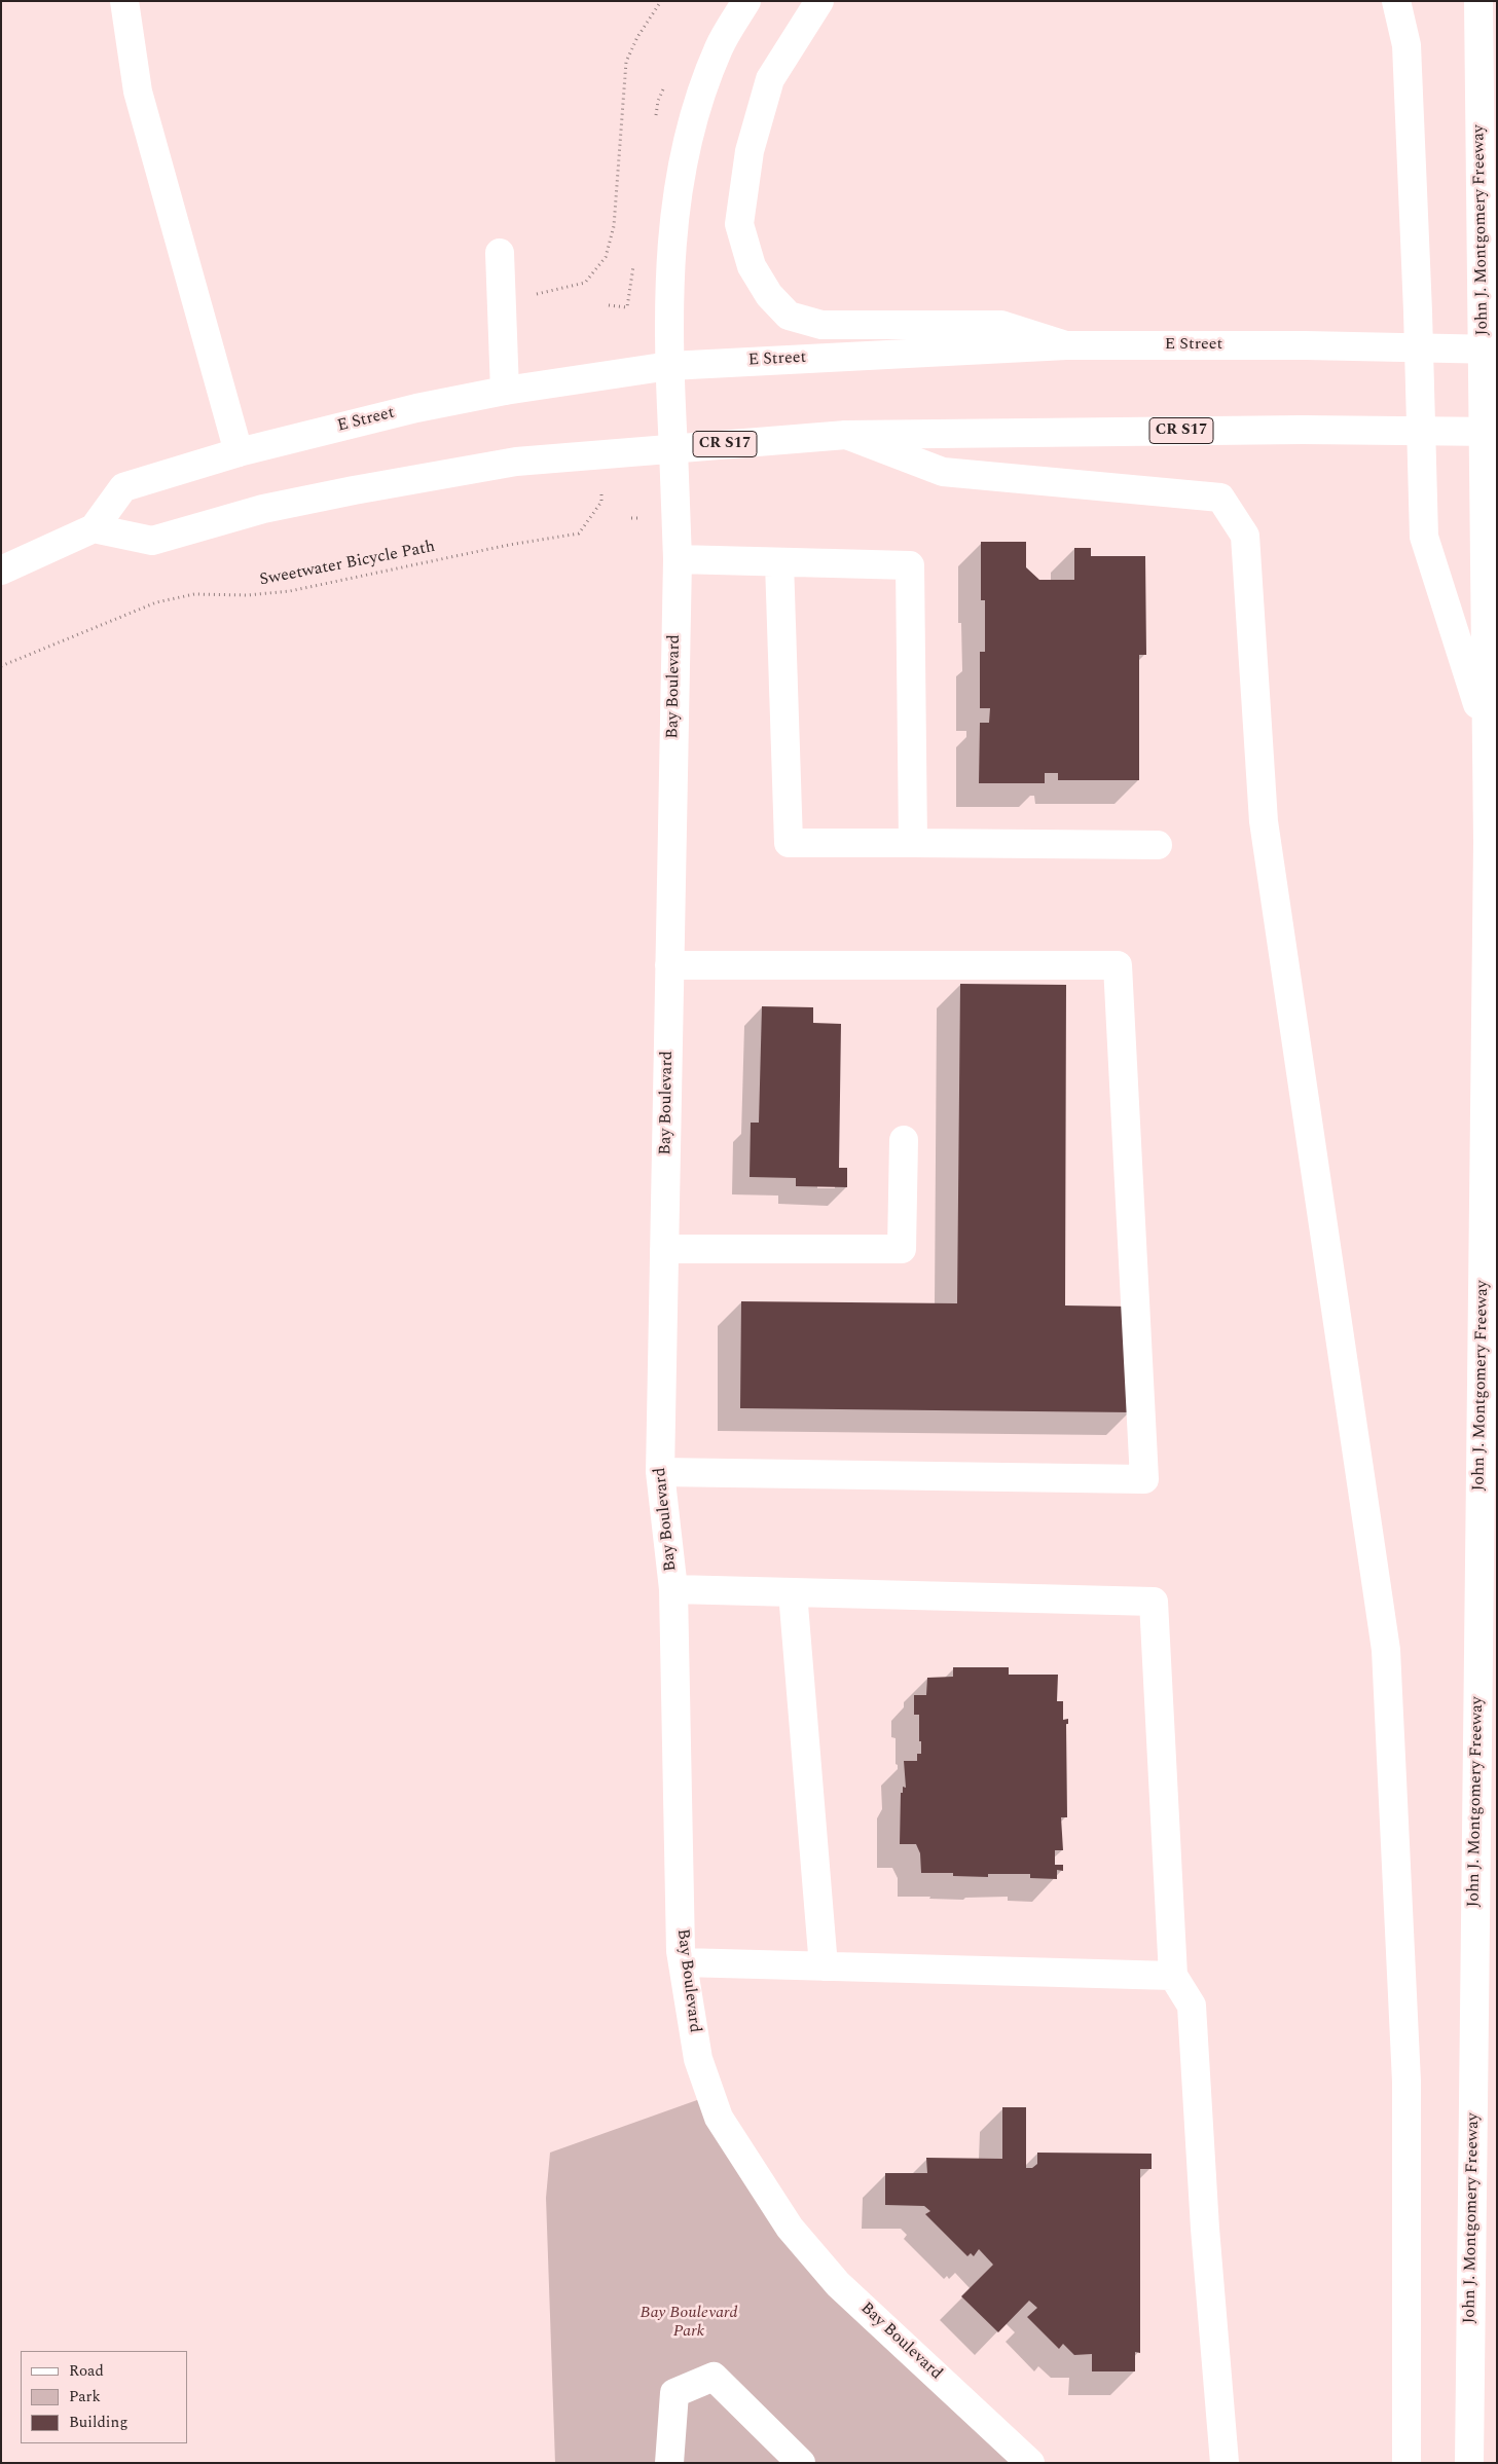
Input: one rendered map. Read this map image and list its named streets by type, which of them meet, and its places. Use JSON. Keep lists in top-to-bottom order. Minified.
{"streets":{"main road":["John J. Montgomery Freeway","E Street","CR S17","Bay Boulevard"],"path":["Sweetwater Bicycle Path"]},"crossings":[["E Street","Bay Boulevard"],["CR S17","Bay Boulevard"]],"parks":["Bay Boulevard Park"],"legend":["Road","Park","Building"]}
